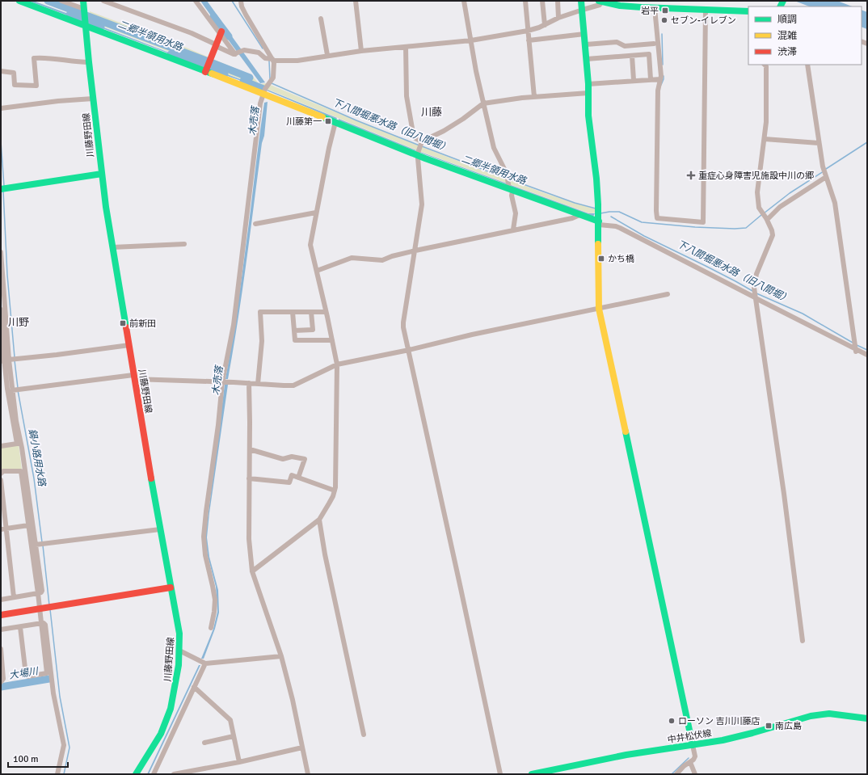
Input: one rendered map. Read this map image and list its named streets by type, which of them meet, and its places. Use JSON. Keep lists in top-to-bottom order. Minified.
{"streets":{"street":["川藤野田線","中井松伏線"]},"districts":["川藤","川野"],"water":["二郷半領用水路","木売落","下八間堀悪水路（旧八間堀）","鍋小路用水路","大場川"],"places":{"transit":["岩平","川藤第一","かち橋","前新田","南広島"],"other":["セブン-イレブン","ローソン 吉川川藤店"],"health":["重症心身障害児施設中川の郷"]},"legend":["順調","混雑","渋滞"],"scale_bar":"100 m"}
